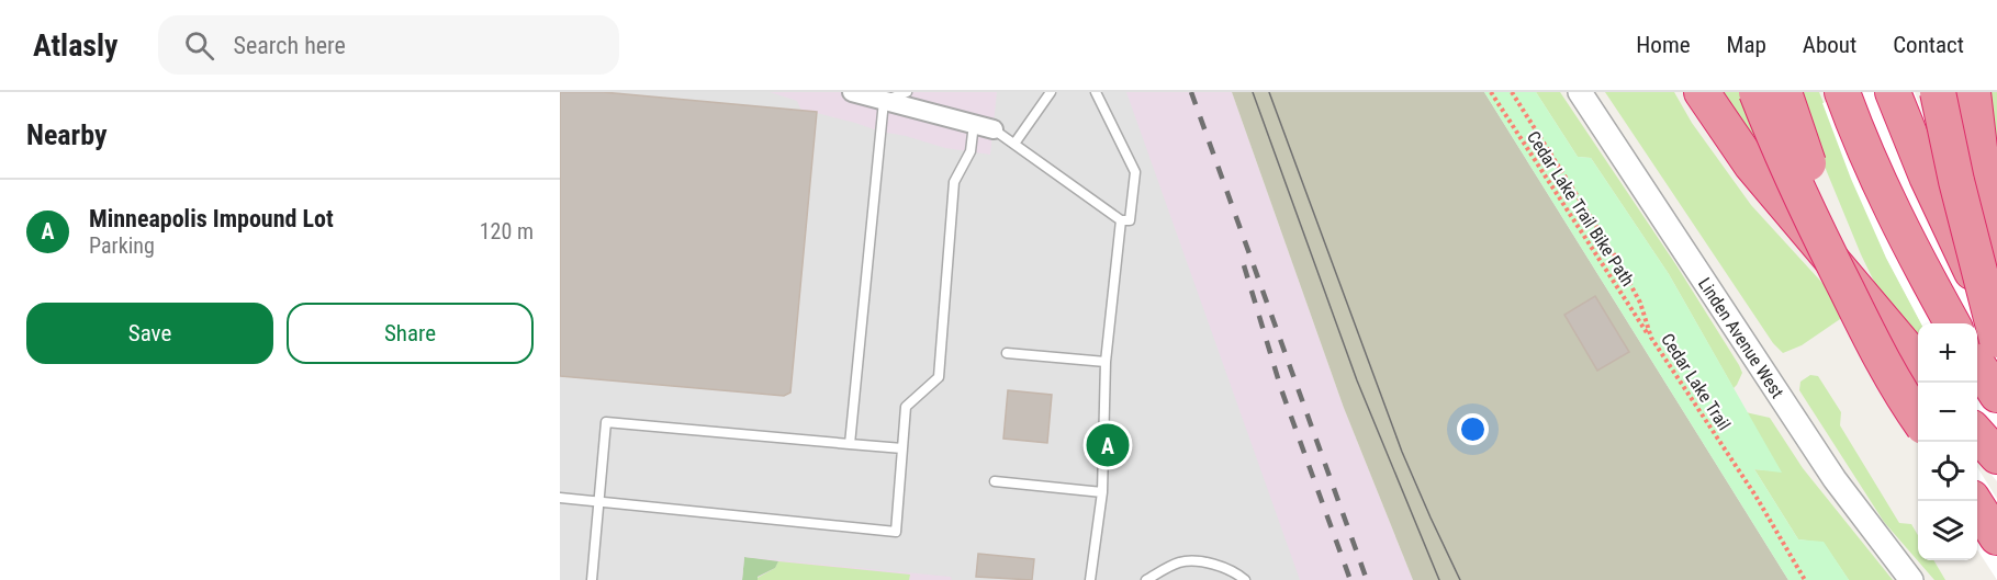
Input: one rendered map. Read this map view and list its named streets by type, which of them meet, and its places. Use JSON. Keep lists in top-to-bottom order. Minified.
{"streets":{"street":["Linden Avenue West"],"path":["Cedar Lake Trail Bike Path","Cedar Lake Trail"]},"crossings":[["Cedar Lake Trail Bike Path","Cedar Lake Trail"]],"page":{"header":"Atlasly","search":"Search here","nav":["Home","Map","About","Contact"],"heading":"Nearby","list":[{"mark":"A","name":"Minneapolis Impound Lot","note":"Parking","value":"120 m"}],"buttons":["Save","Share"],"map_buttons":["+","−"],"pins":"A"}}
